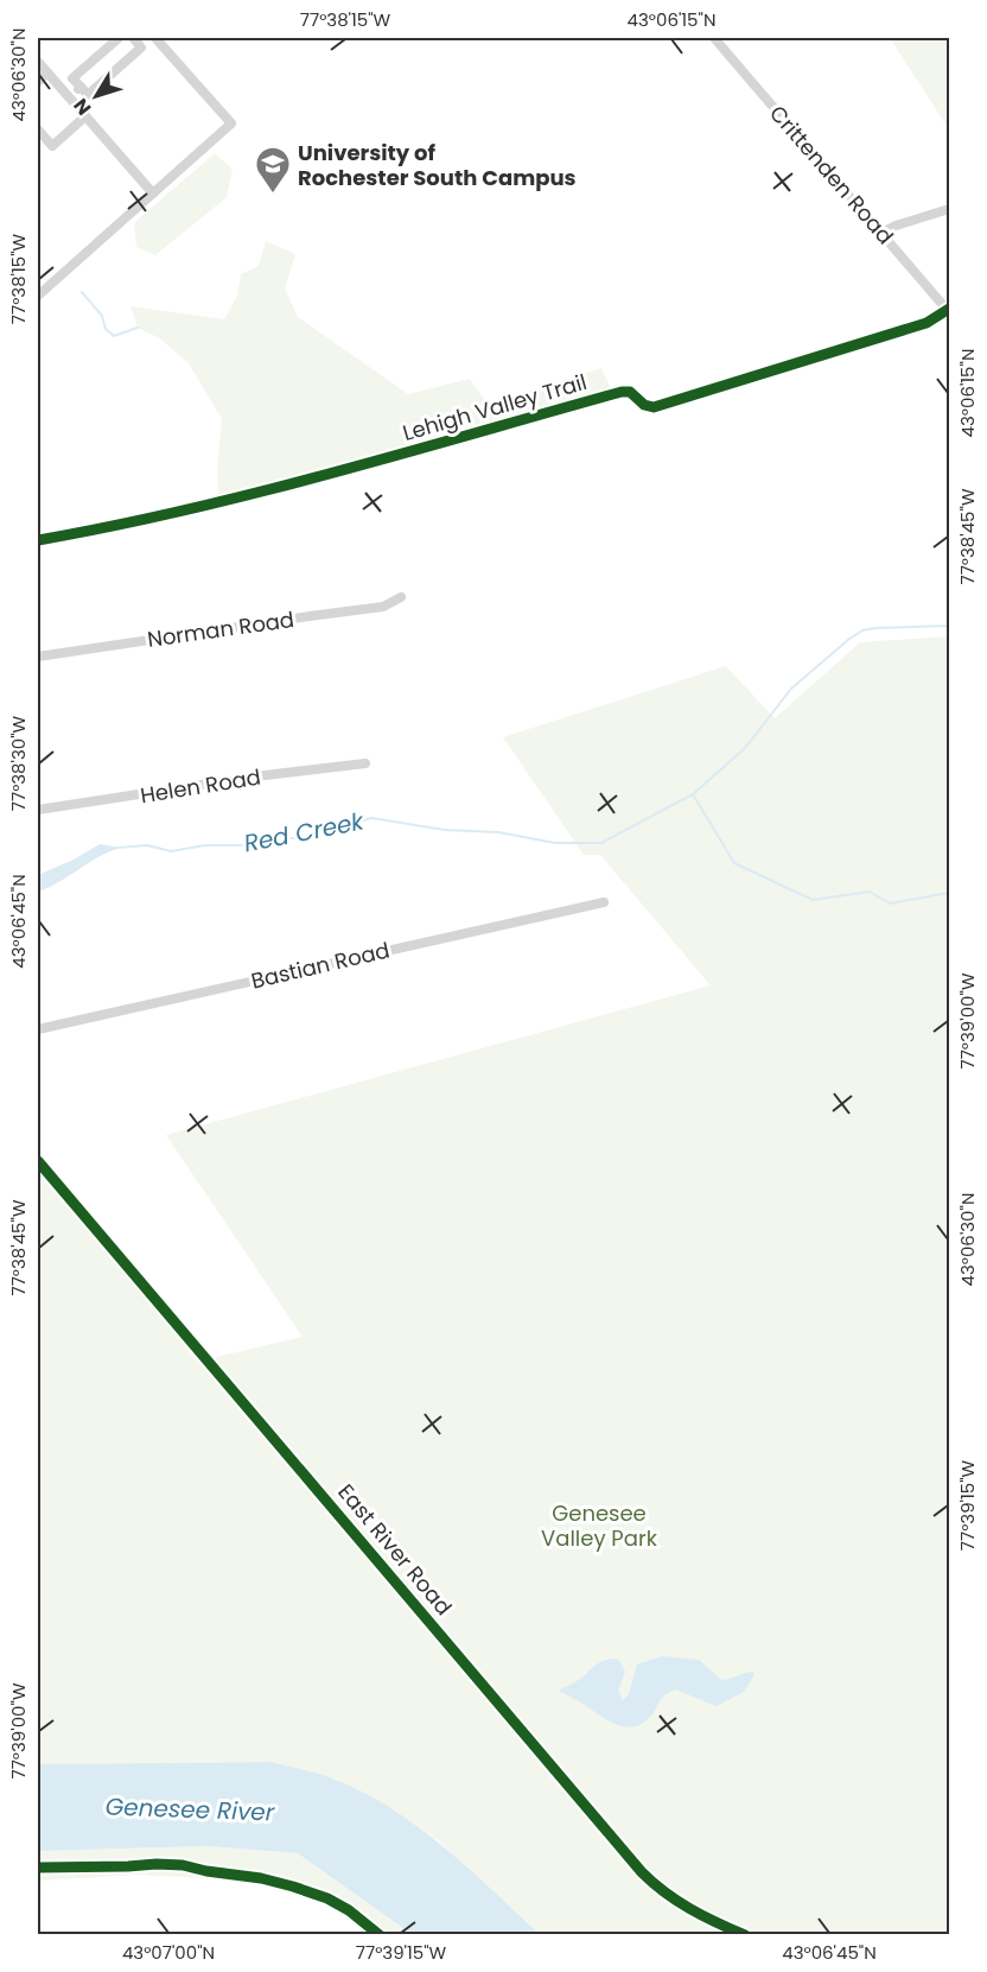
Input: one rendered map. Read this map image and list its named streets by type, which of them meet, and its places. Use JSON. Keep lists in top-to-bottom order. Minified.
{"streets":{"street":["Crittenden Road","Norman Road","Helen Road","Bastian Road","East River Road"],"cycle path":["Lehigh Valley Trail"]},"water":["Red Creek","Genesee River"],"parks":["Genesee Valley Park"],"places":{"school or university":["University of Rochester South Campus"]},"north":"bottom left","coordinates":["77°38'15\"W","43°06'15\"N","43°06'30\"N","77°38'45\"W","77°38'30\"W","43°06'45\"N","77°39'00\"W","77°39'15\"W","43°07'00\"N"]}
